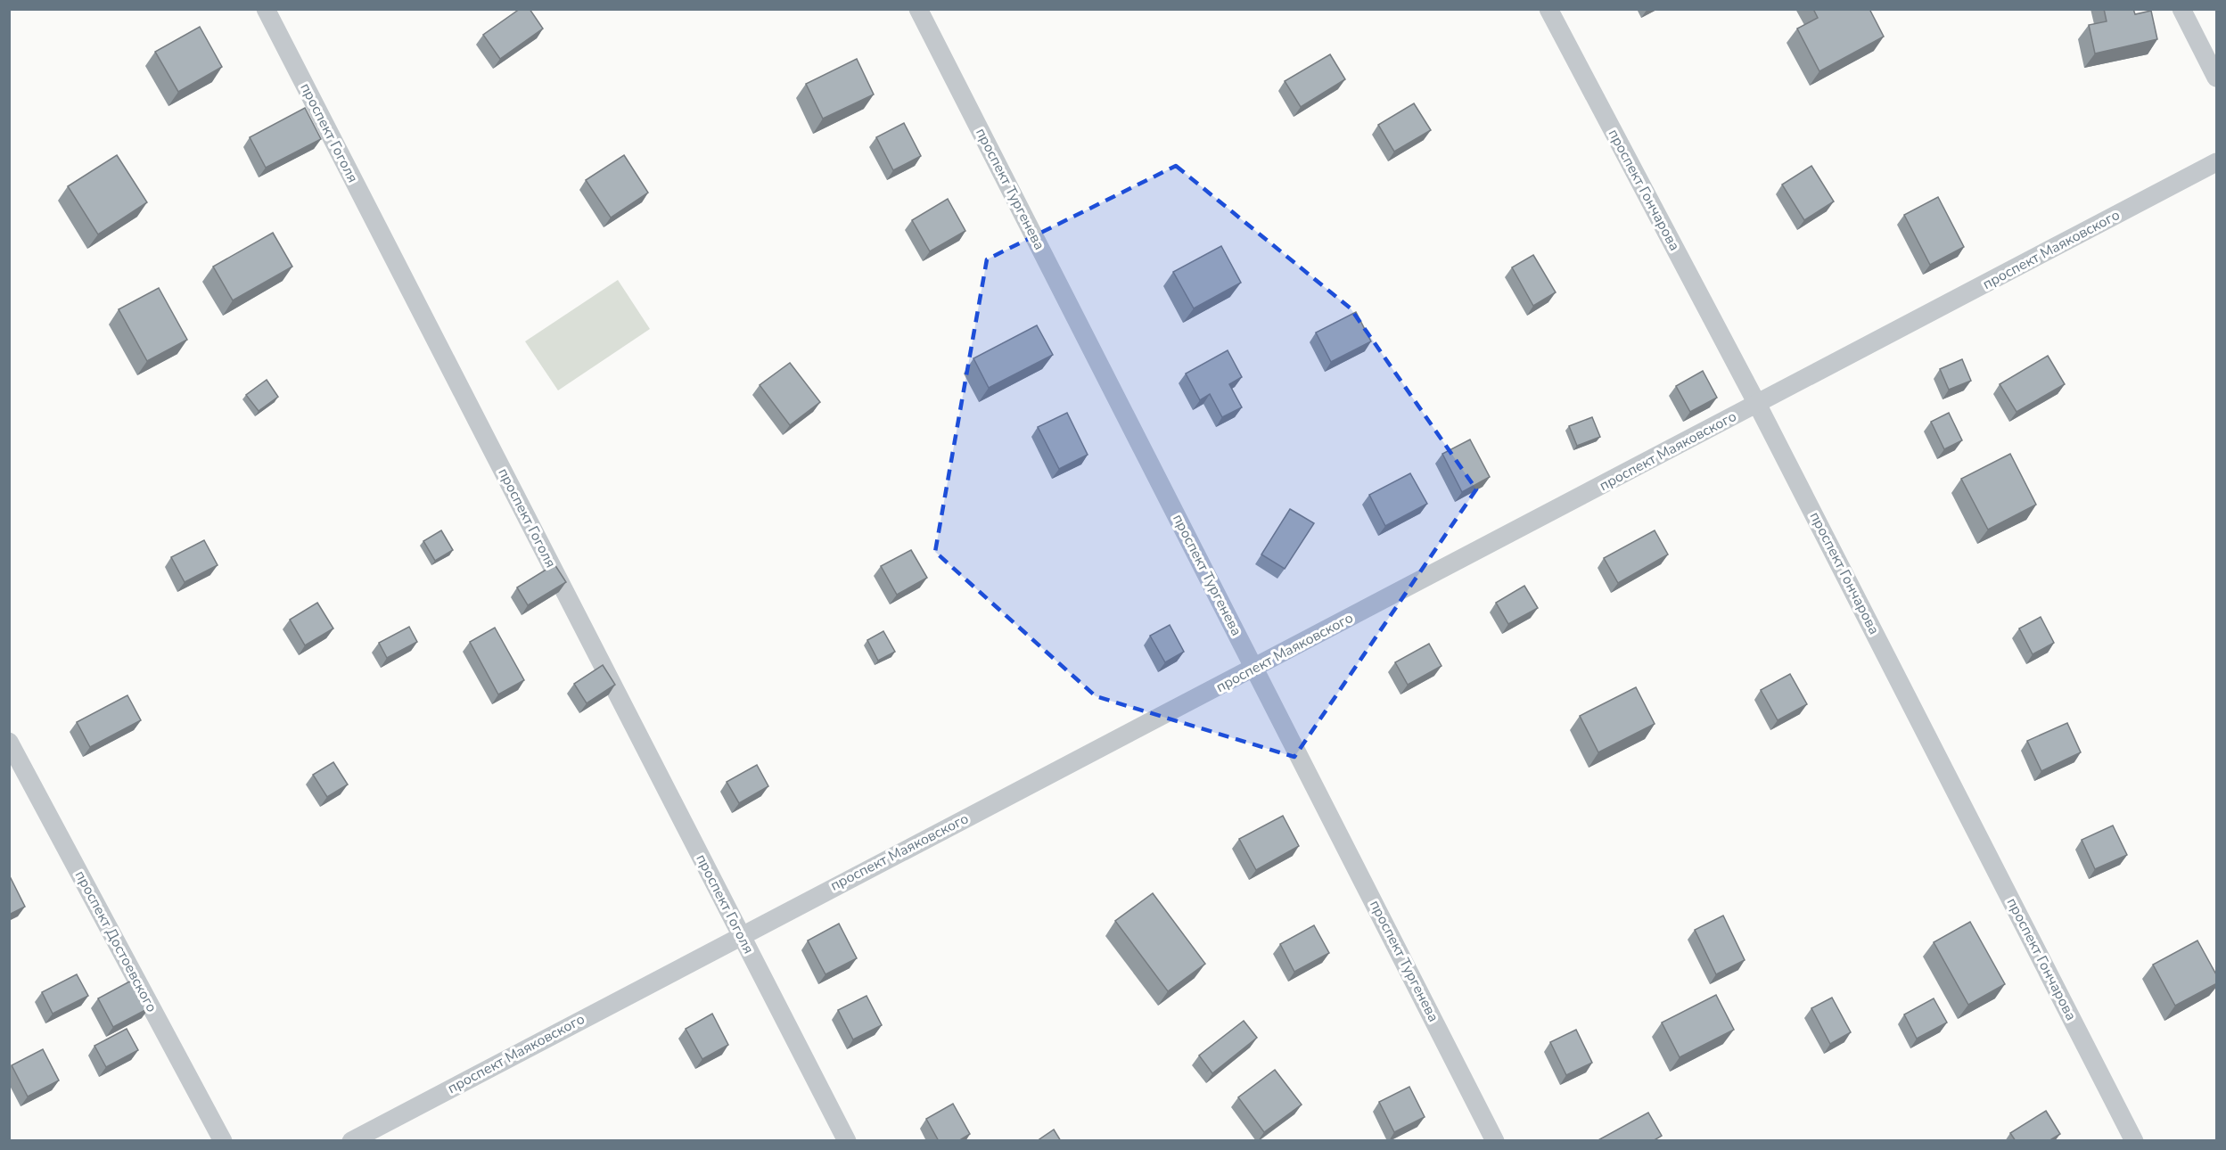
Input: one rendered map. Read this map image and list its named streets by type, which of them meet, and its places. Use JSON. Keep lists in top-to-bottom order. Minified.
{"streets":{"street":["проспект Гоголя","проспект Тургенева","проспект Гончарова","проспект Маяковского","проспект Достоевского"]},"crossings":[["проспект Гоголя","проспект Маяковского"],["проспект Тургенева","проспект Маяковского"],["проспект Гончарова","проспект Маяковского"]]}
